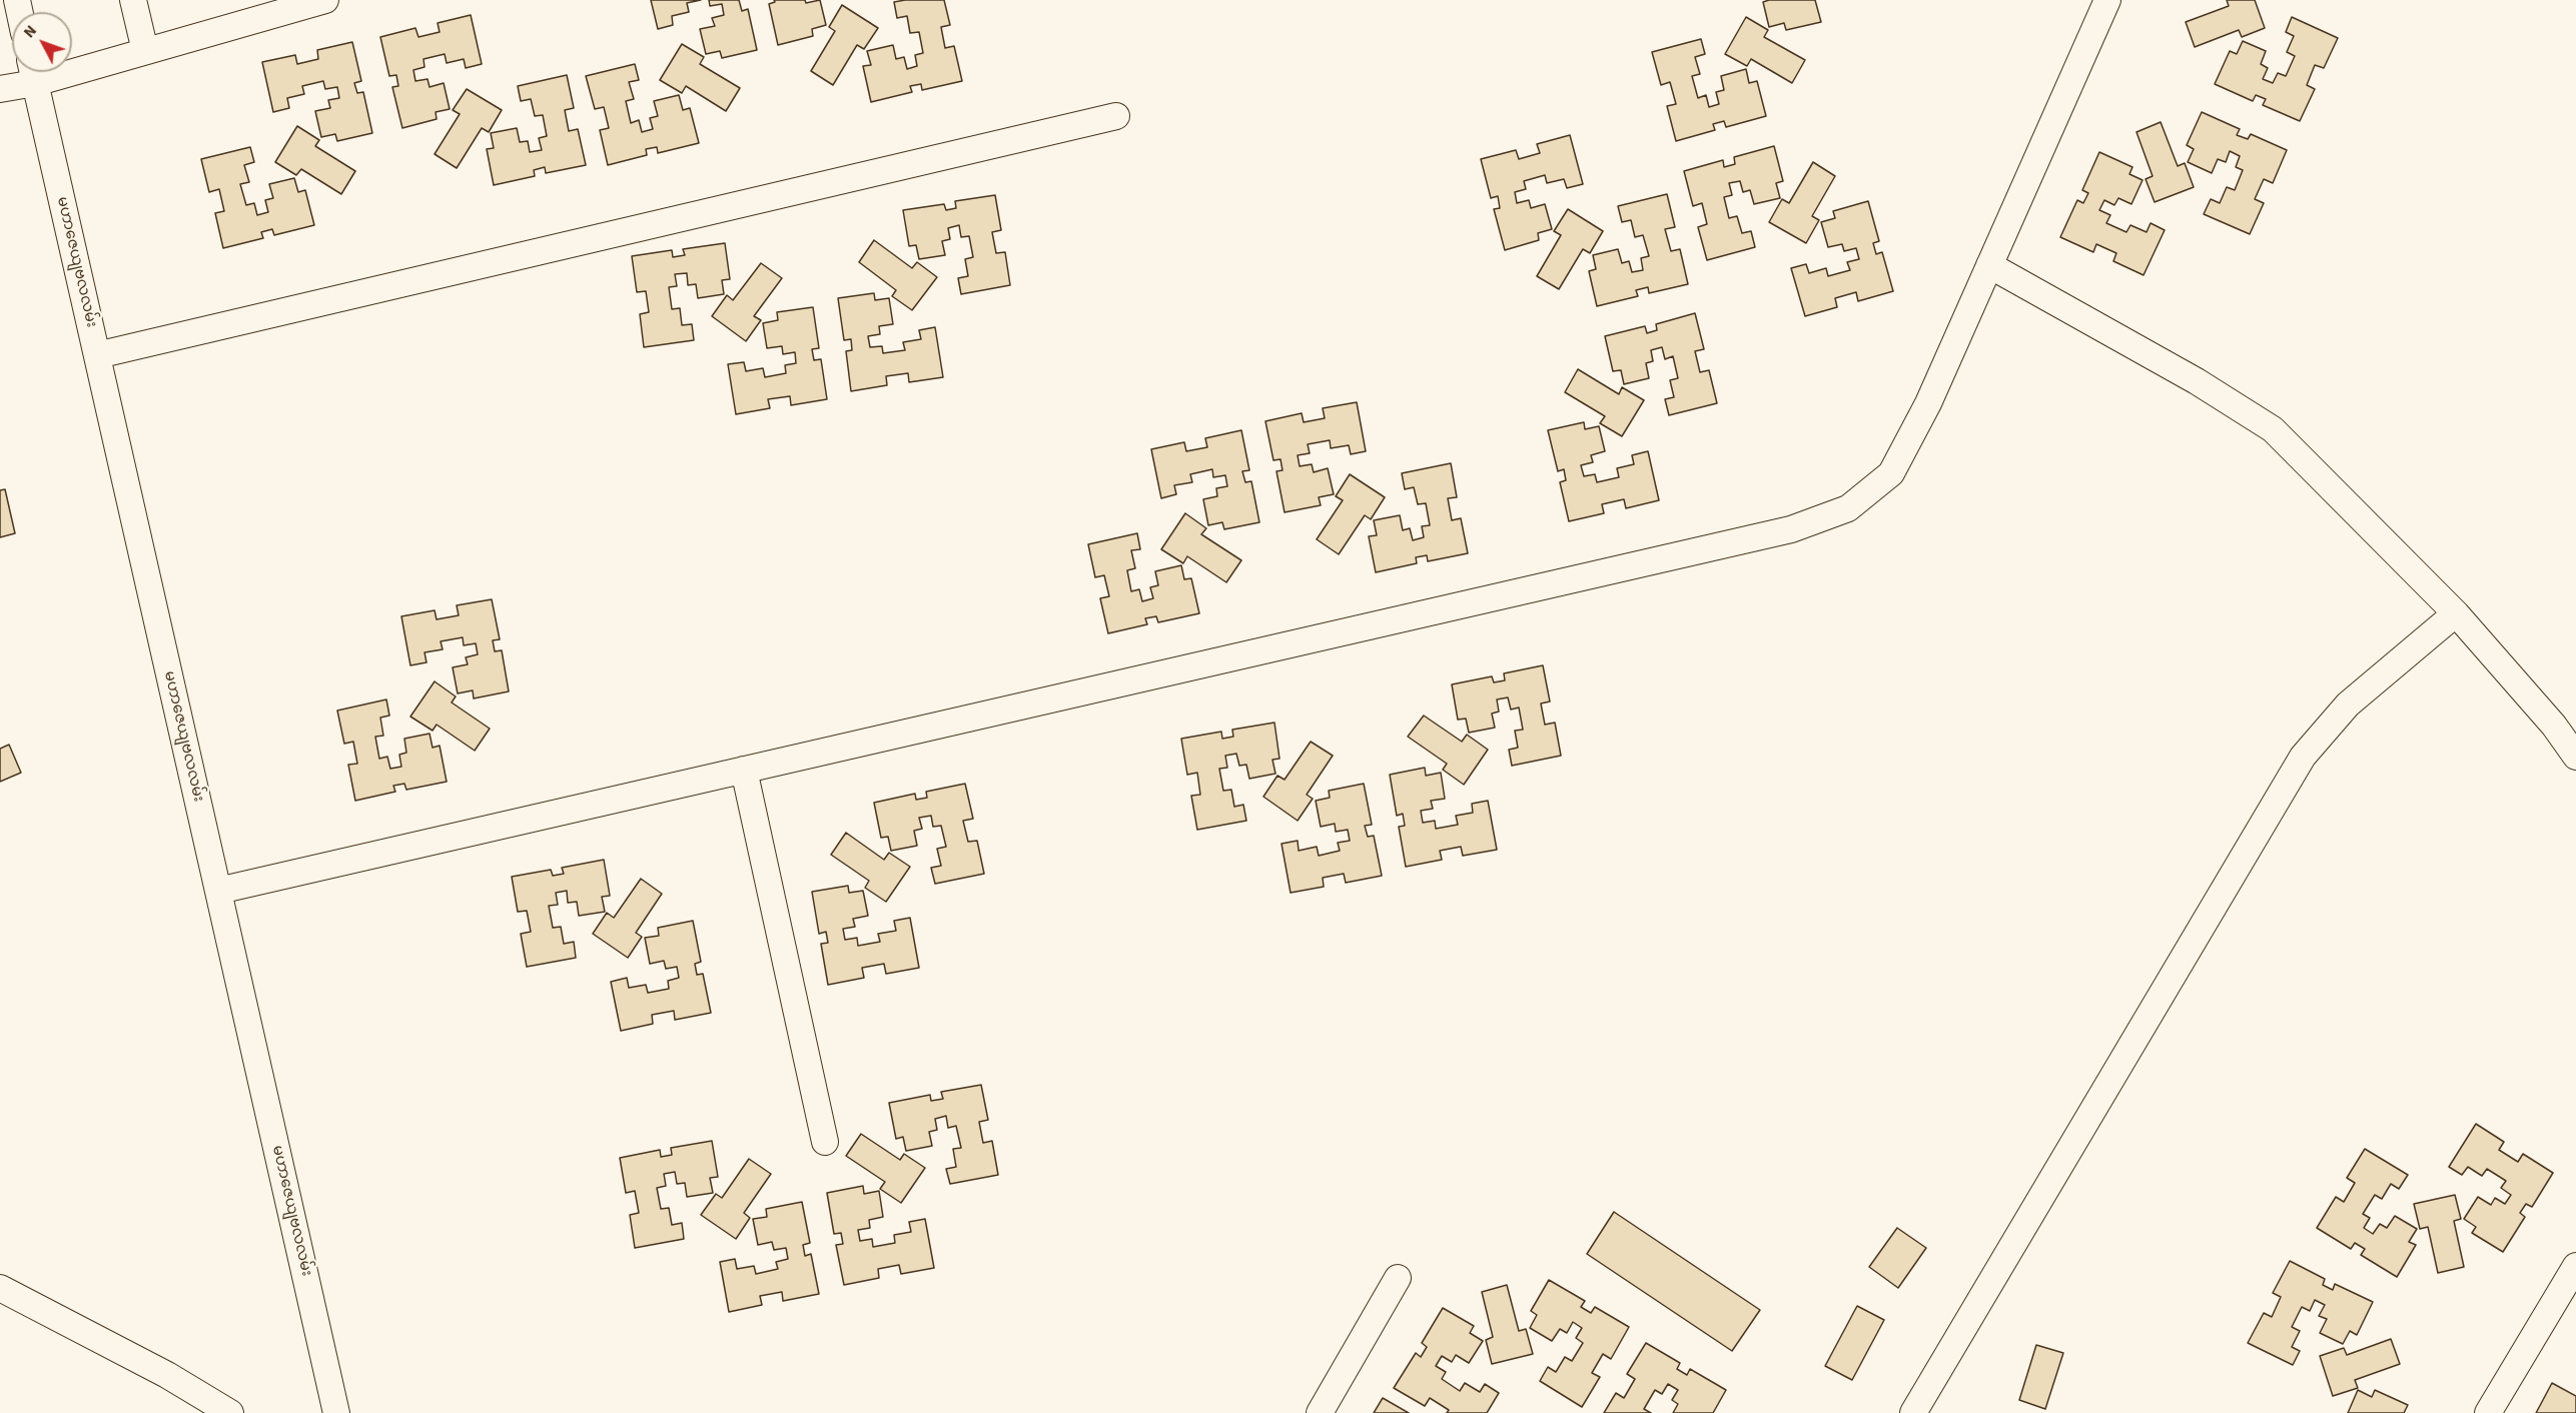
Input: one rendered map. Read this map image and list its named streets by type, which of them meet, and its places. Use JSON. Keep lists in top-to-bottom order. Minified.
{"streets":{"street":["မဟာဇေယျဗလလမ်း"]},"north":"top left"}
